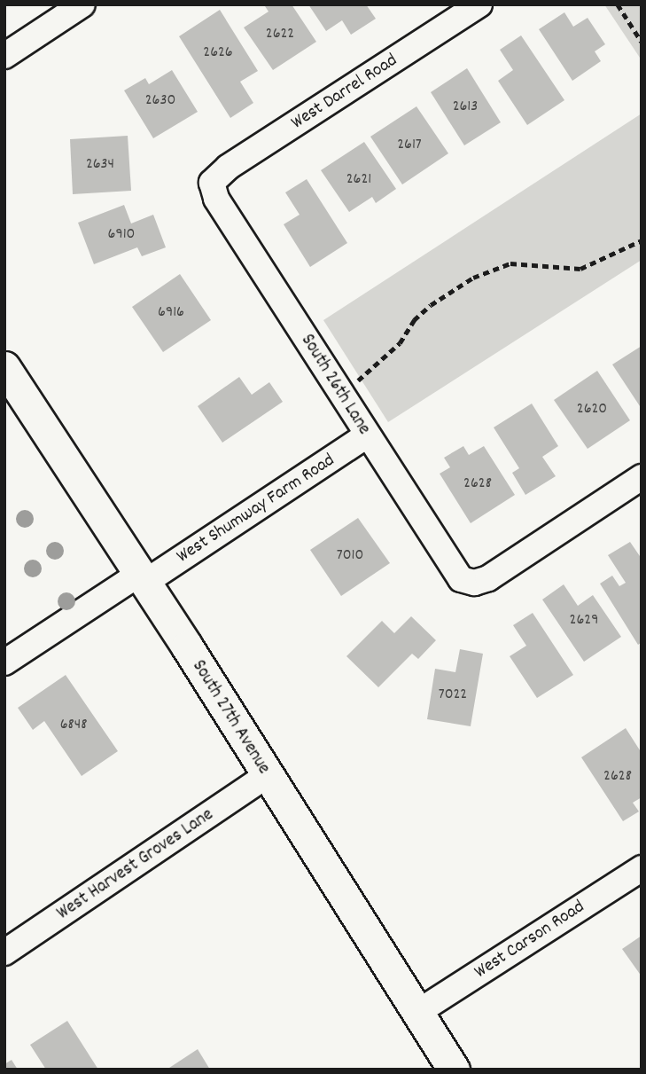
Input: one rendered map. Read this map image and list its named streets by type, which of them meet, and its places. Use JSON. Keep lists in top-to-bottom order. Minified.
{"streets":{"main road":["South 27th Avenue"],"street":["West Darrel Road","South 26th Lane","West Shumway Farm Road","West Harvest Groves Lane","West Carson Road"]},"crossings":[["West Darrel Road","South 26th Lane"],["South 26th Lane","West Shumway Farm Road"],["West Shumway Farm Road","South 27th Avenue"],["South 27th Avenue","West Harvest Groves Lane"],["South 27th Avenue","West Carson Road"]],"house_numbers":["2622","2626","2630","2613","2617","2634","2621","6910","6916","2620","2628","7010","2629","7022","6848","2628"]}
